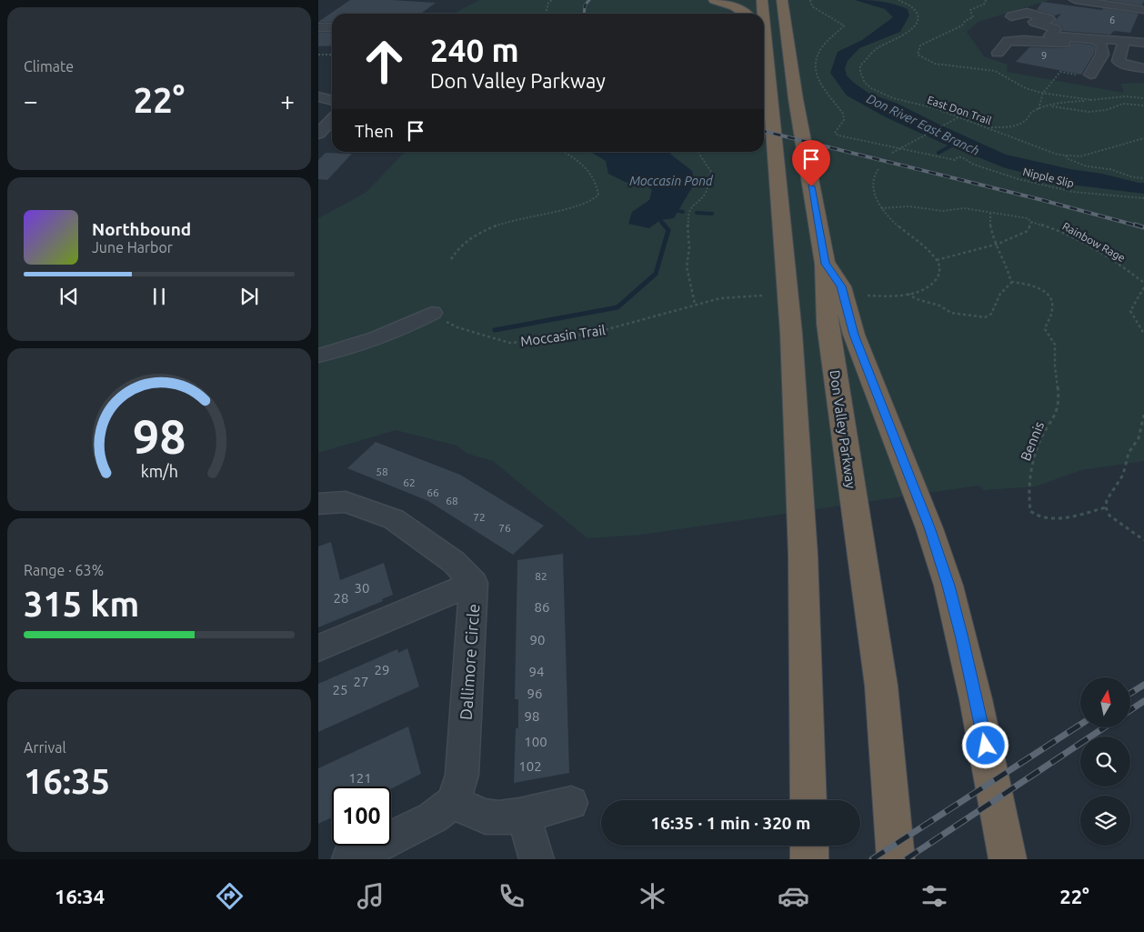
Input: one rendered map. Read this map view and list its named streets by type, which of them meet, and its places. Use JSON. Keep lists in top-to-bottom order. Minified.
{"streets":{"highway":["Don Valley Parkway"],"street":["Dallimore Circle"],"path":["East Don Trail","Nipple Slip","Rainbow Rage","Moccasin Trail","Bennis"]},"water":["Don River East Branch","Moccasin Pond"],"house_numbers":["6","9","58","62","66","68","72","76","82","30","28","86","90","29","94","27","25","96","98","100","102","121"],"north":"top","page":{"tile":["Climate",["Range · 63%","315 km"],["Arrival","16:35"]],"turn":["240 m","Don Valley Parkway"],"heat":["−","22°","+"],"then":"Then","song":["Northbound","June Harbor"],"limit":"100","trip":"16:35 · 1 min · 320 m","tabs":["16:34","22°"],"gauge":["98","km/h"]}}
